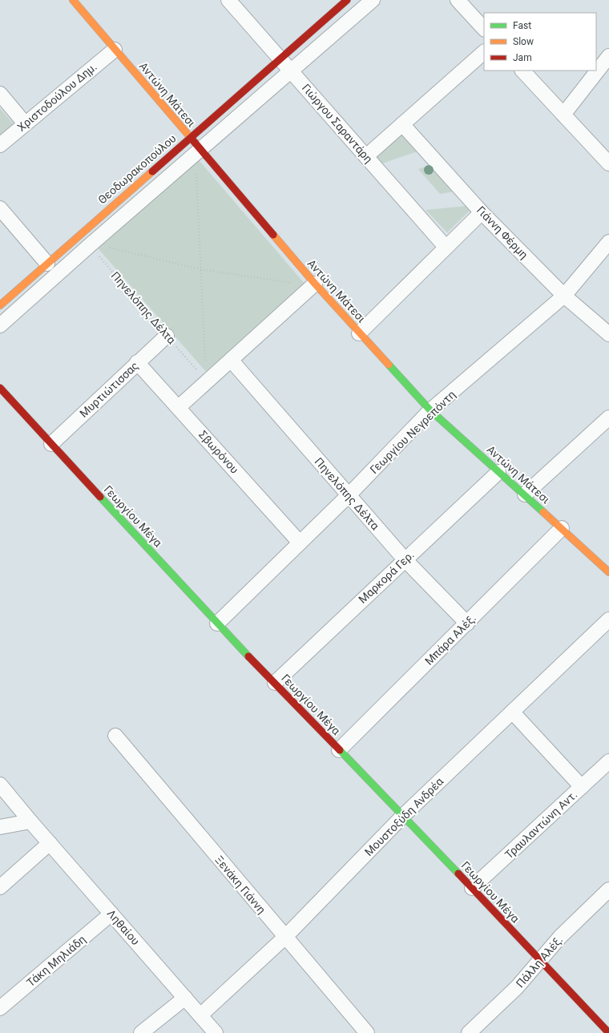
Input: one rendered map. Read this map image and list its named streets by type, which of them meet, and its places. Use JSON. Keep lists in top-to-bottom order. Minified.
{"streets":{"street":["Αντώνη Μάτεσι","Χριστοδούλου Δημ.","Γιώργου Σαραντάρη","Θεοδωρακοπούλου","Γιάννη Φέρμη","Πηνελόπης Δέλτα","Μυρτιώτισσας","Γεωργίου Νεγρεπόντη","Σβωρόνου","Γεωργίου Μέγα","Μαρκορά Γερ.","Μπάρα Αλέξ.","Μουστοξύδη Ανδρέα","Τραυλαντώνη Αντ.","Ξενάκη Γιάννη","Ληθαίου","Τάκη Μηλιάδη","Πάλλη Αλέξ."]},"crossings":[["Αντώνη Μάτεσι","Χριστοδούλου Δημ."],["Αντώνη Μάτεσι","Θεοδωρακοπούλου"],["Αντώνη Μάτεσι","Γεωργίου Νεγρεπόντη"],["Αντώνη Μάτεσι","Μαρκορά Γερ."],["Αντώνη Μάτεσι","Μπάρα Αλέξ."],["Γιώργου Σαραντάρη","Θεοδωρακοπούλου"],["Γιάννη Φέρμη","Γεωργίου Νεγρεπόντη"],["Πηνελόπης Δέλτα","Μυρτιώτισσας"],["Πηνελόπης Δέλτα","Γεωργίου Νεγρεπόντη"],["Πηνελόπης Δέλτα","Μαρκορά Γερ."],["Πηνελόπης Δέλτα","Μπάρα Αλέξ."],["Μυρτιώτισσας","Σβωρόνου"],["Μυρτιώτισσας","Γεωργίου Μέγα"],["Γεωργίου Νεγρεπόντη","Σβωρόνου"],["Γεωργίου Νεγρεπόντη","Γεωργίου Μέγα"],["Γεωργίου Μέγα","Μαρκορά Γερ."],["Γεωργίου Μέγα","Μπάρα Αλέξ."],["Γεωργίου Μέγα","Μουστοξύδη Ανδρέα"],["Γεωργίου Μέγα","Τραυλαντώνη Αντ."],["Γεωργίου Μέγα","Πάλλη Αλέξ."],["Μουστοξύδη Ανδρέα","Ξενάκη Γιάννη"],["Μουστοξύδη Ανδρέα","Ληθαίου"],["Ληθαίου","Τάκη Μηλιάδη"]],"legend":["Fast","Slow","Jam"]}
